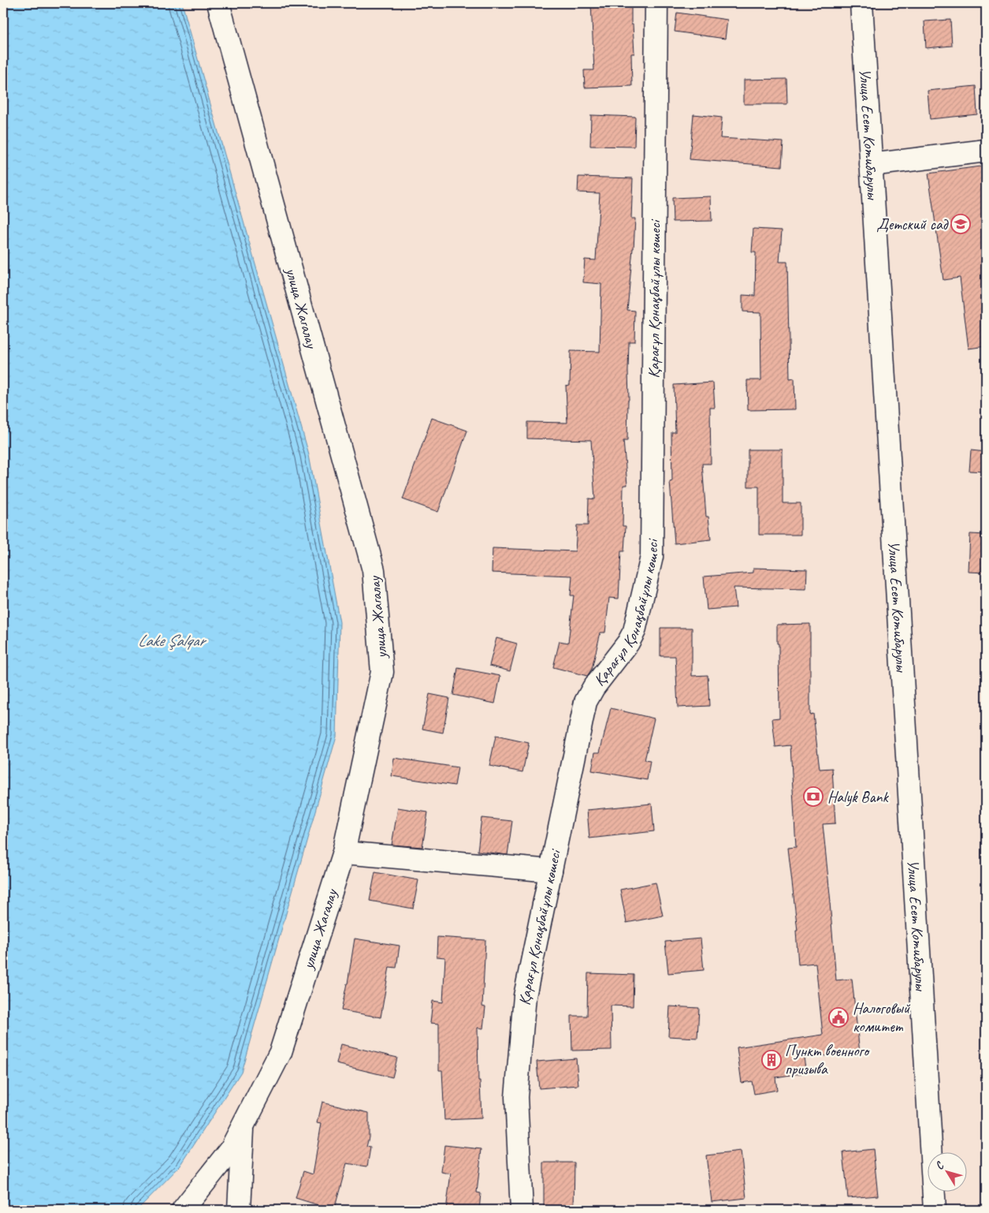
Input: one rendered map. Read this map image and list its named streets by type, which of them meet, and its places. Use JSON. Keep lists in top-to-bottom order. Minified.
{"streets":{"street":["Улица Есет Котибарулы","Қарағұл Қонақбайұлы көшесі","улица Жагалау"]},"water":["Lake Şalqar"],"places":{"school or university":["Детский сад"],"bank":["Halyk Bank"],"public building":["Налоговый комитет"],"building":["Пункт военного призыва"]},"north":"top left"}
